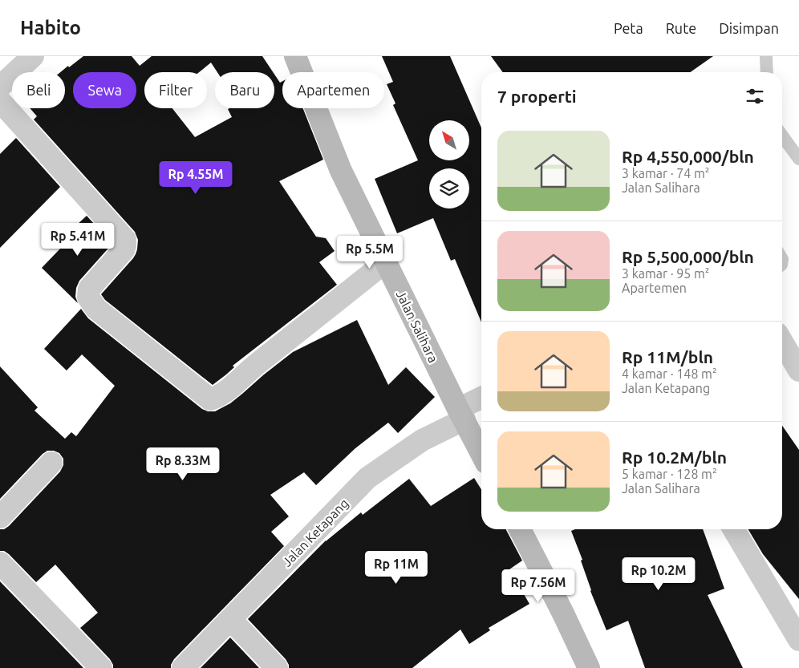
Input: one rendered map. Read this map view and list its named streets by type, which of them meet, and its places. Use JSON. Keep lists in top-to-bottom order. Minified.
{"streets":{"street":["Jalan Salihara","Jalan Ketapang"]},"crossings":[["Jalan Salihara","Jalan Ketapang"]],"north":"top left","page":{"header":"Habito","nav":["Peta","Rute","Disimpan"],"chip":["Beli","Sewa","Filter","Baru","Apartemen"],"heading":"7 properti","list":[{"name":"Rp 4,550,000/bln","note":"3 kamar · 74 m² · Jalan Salihara"},{"name":"Rp 5,500,000/bln","note":"3 kamar · 95 m² · Apartemen"},{"name":"Rp 11M/bln","note":"4 kamar · 148 m² · Jalan Ketapang"},{"name":"Rp 10.2M/bln","note":"5 kamar · 128 m² · Jalan Salihara"}],"price":["Rp 4.55M","Rp 5.41M","Rp 5.5M","Rp 8.33M","Rp 11M","Rp 10.2M","Rp 7.56M"]}}
